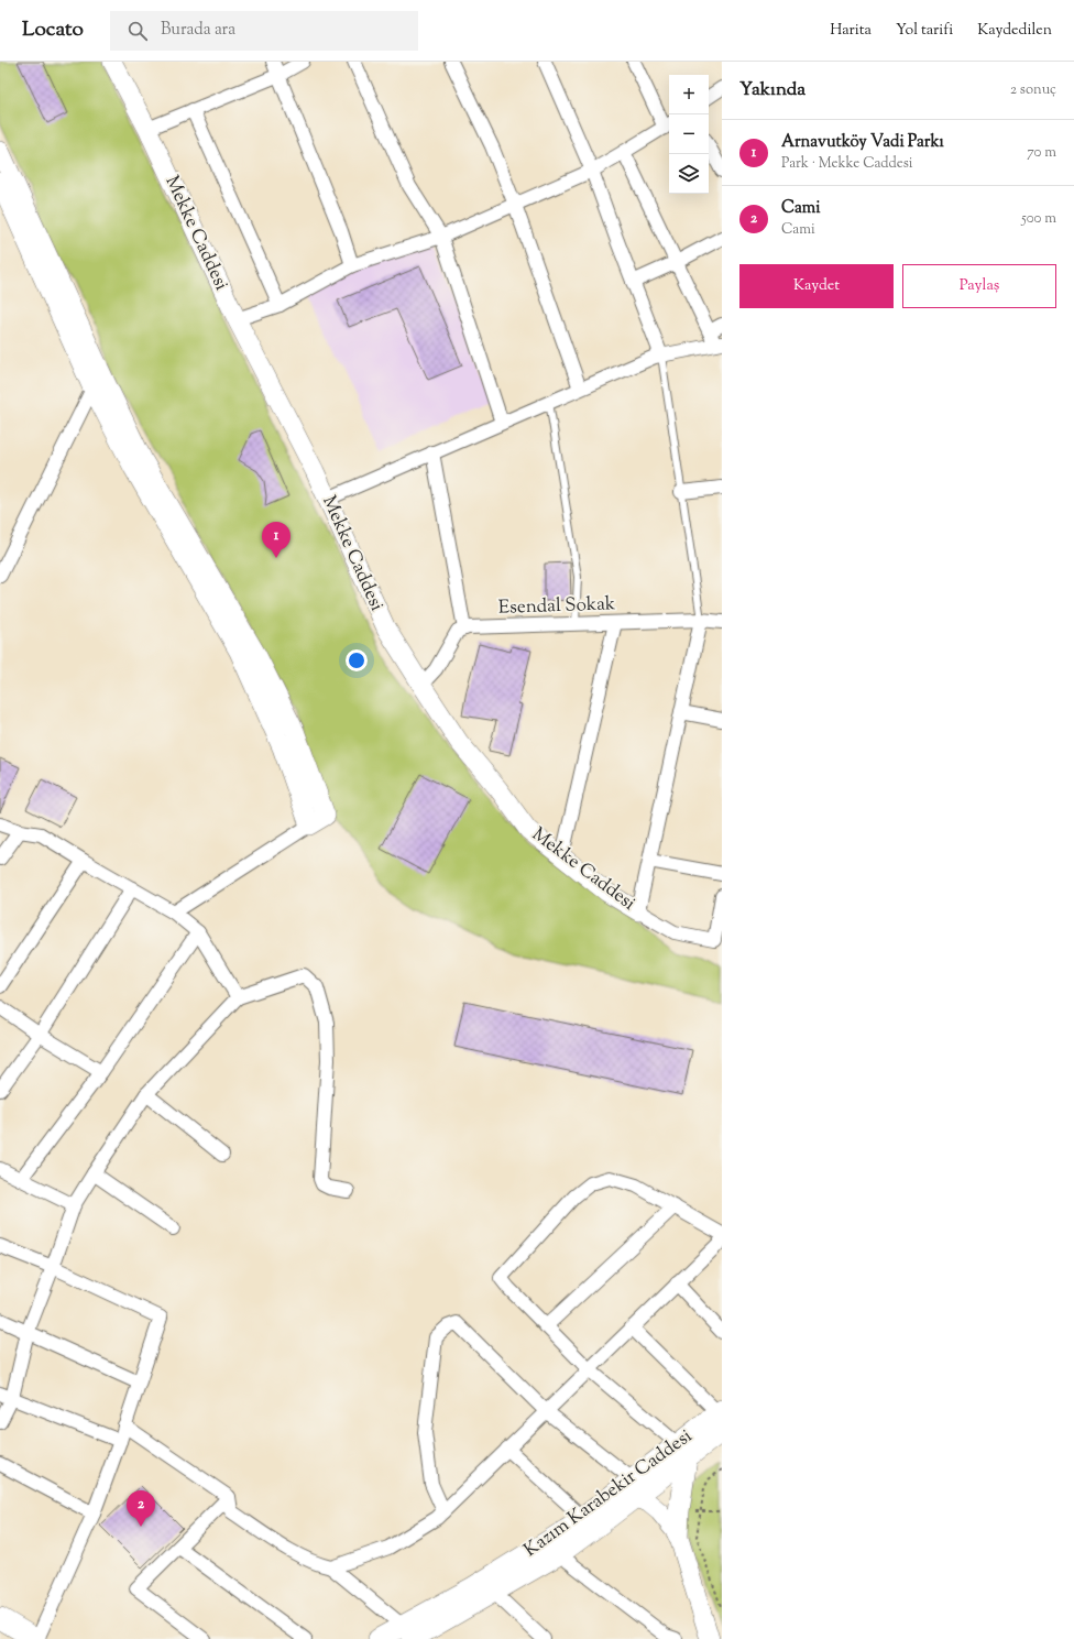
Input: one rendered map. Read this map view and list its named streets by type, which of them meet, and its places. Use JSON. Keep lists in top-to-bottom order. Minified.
{"streets":{"main road":["Mekke Caddesi","Kazım Karabekir Caddesi"],"street":["Esendal Sokak"]},"page":{"header":"Locato","search":"Burada ara","nav":["Harita","Yol tarifi","Kaydedilen"],"heading":["Yakında","2 sonuç"],"map_buttons":["+","−"],"list":[{"mark":"1","name":"Arnavutköy Vadi Parkı","note":"Park · Mekke Caddesi","value":"70 m"},{"mark":"2","name":"Cami","note":"Cami","value":"500 m"}],"buttons":["Kaydet","Paylaş"],"pins":["1","2"]}}
